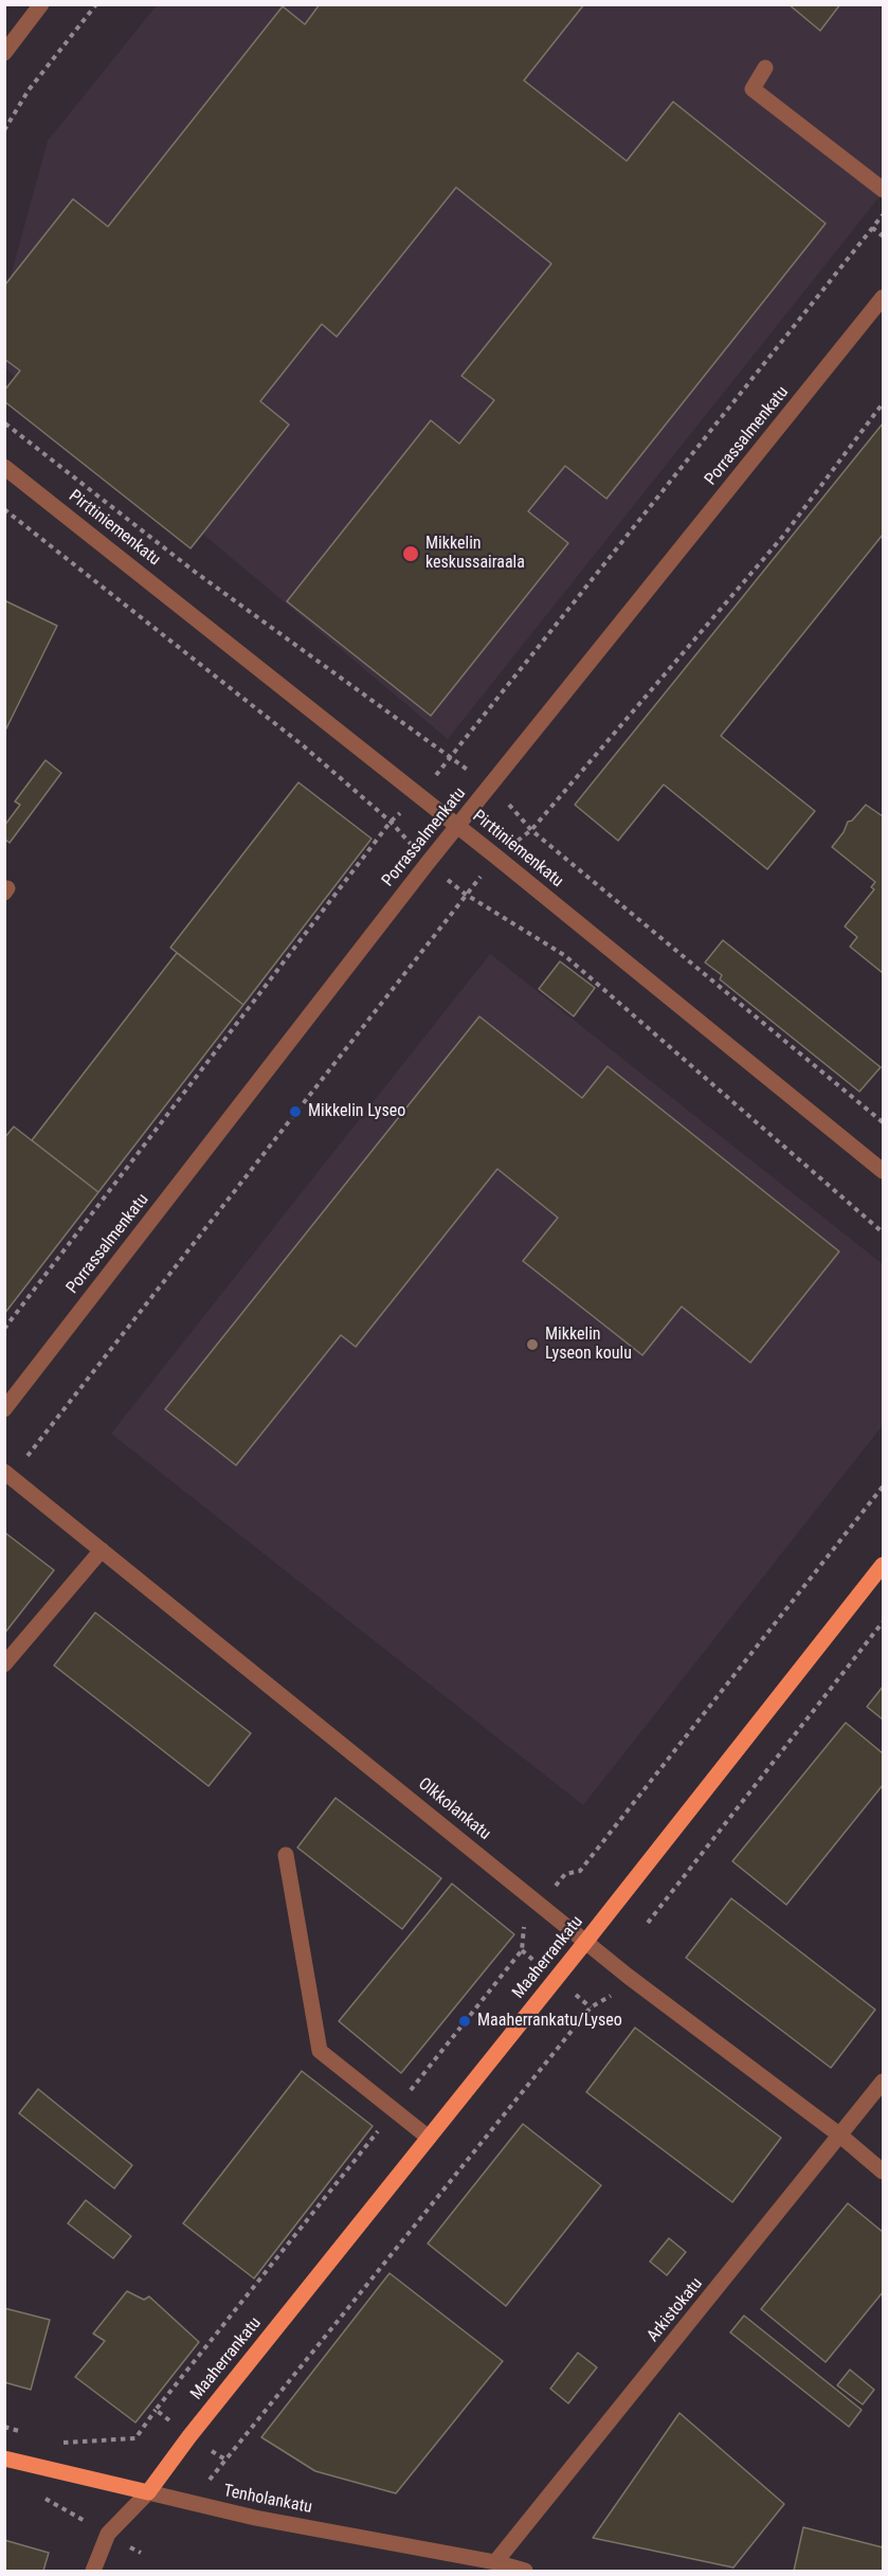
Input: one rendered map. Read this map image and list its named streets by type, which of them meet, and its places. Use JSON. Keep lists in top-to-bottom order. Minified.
{"streets":{"main road":["Maaherrankatu","Tenholankatu"],"street":["Porrassalmenkatu","Pirttiniemenkatu","Olkkolankatu","Arkistokatu"]},"crossings":[["Porrassalmenkatu","Pirttiniemenkatu"],["Olkkolankatu","Maaherrankatu"],["Olkkolankatu","Arkistokatu"],["Maaherrankatu","Tenholankatu"],["Arkistokatu","Tenholankatu"]],"places":["Mikkelin keskussairaala","Mikkelin Lyseo","Mikkelin Lyseon koulu","Maaherrankatu/Lyseo"]}
